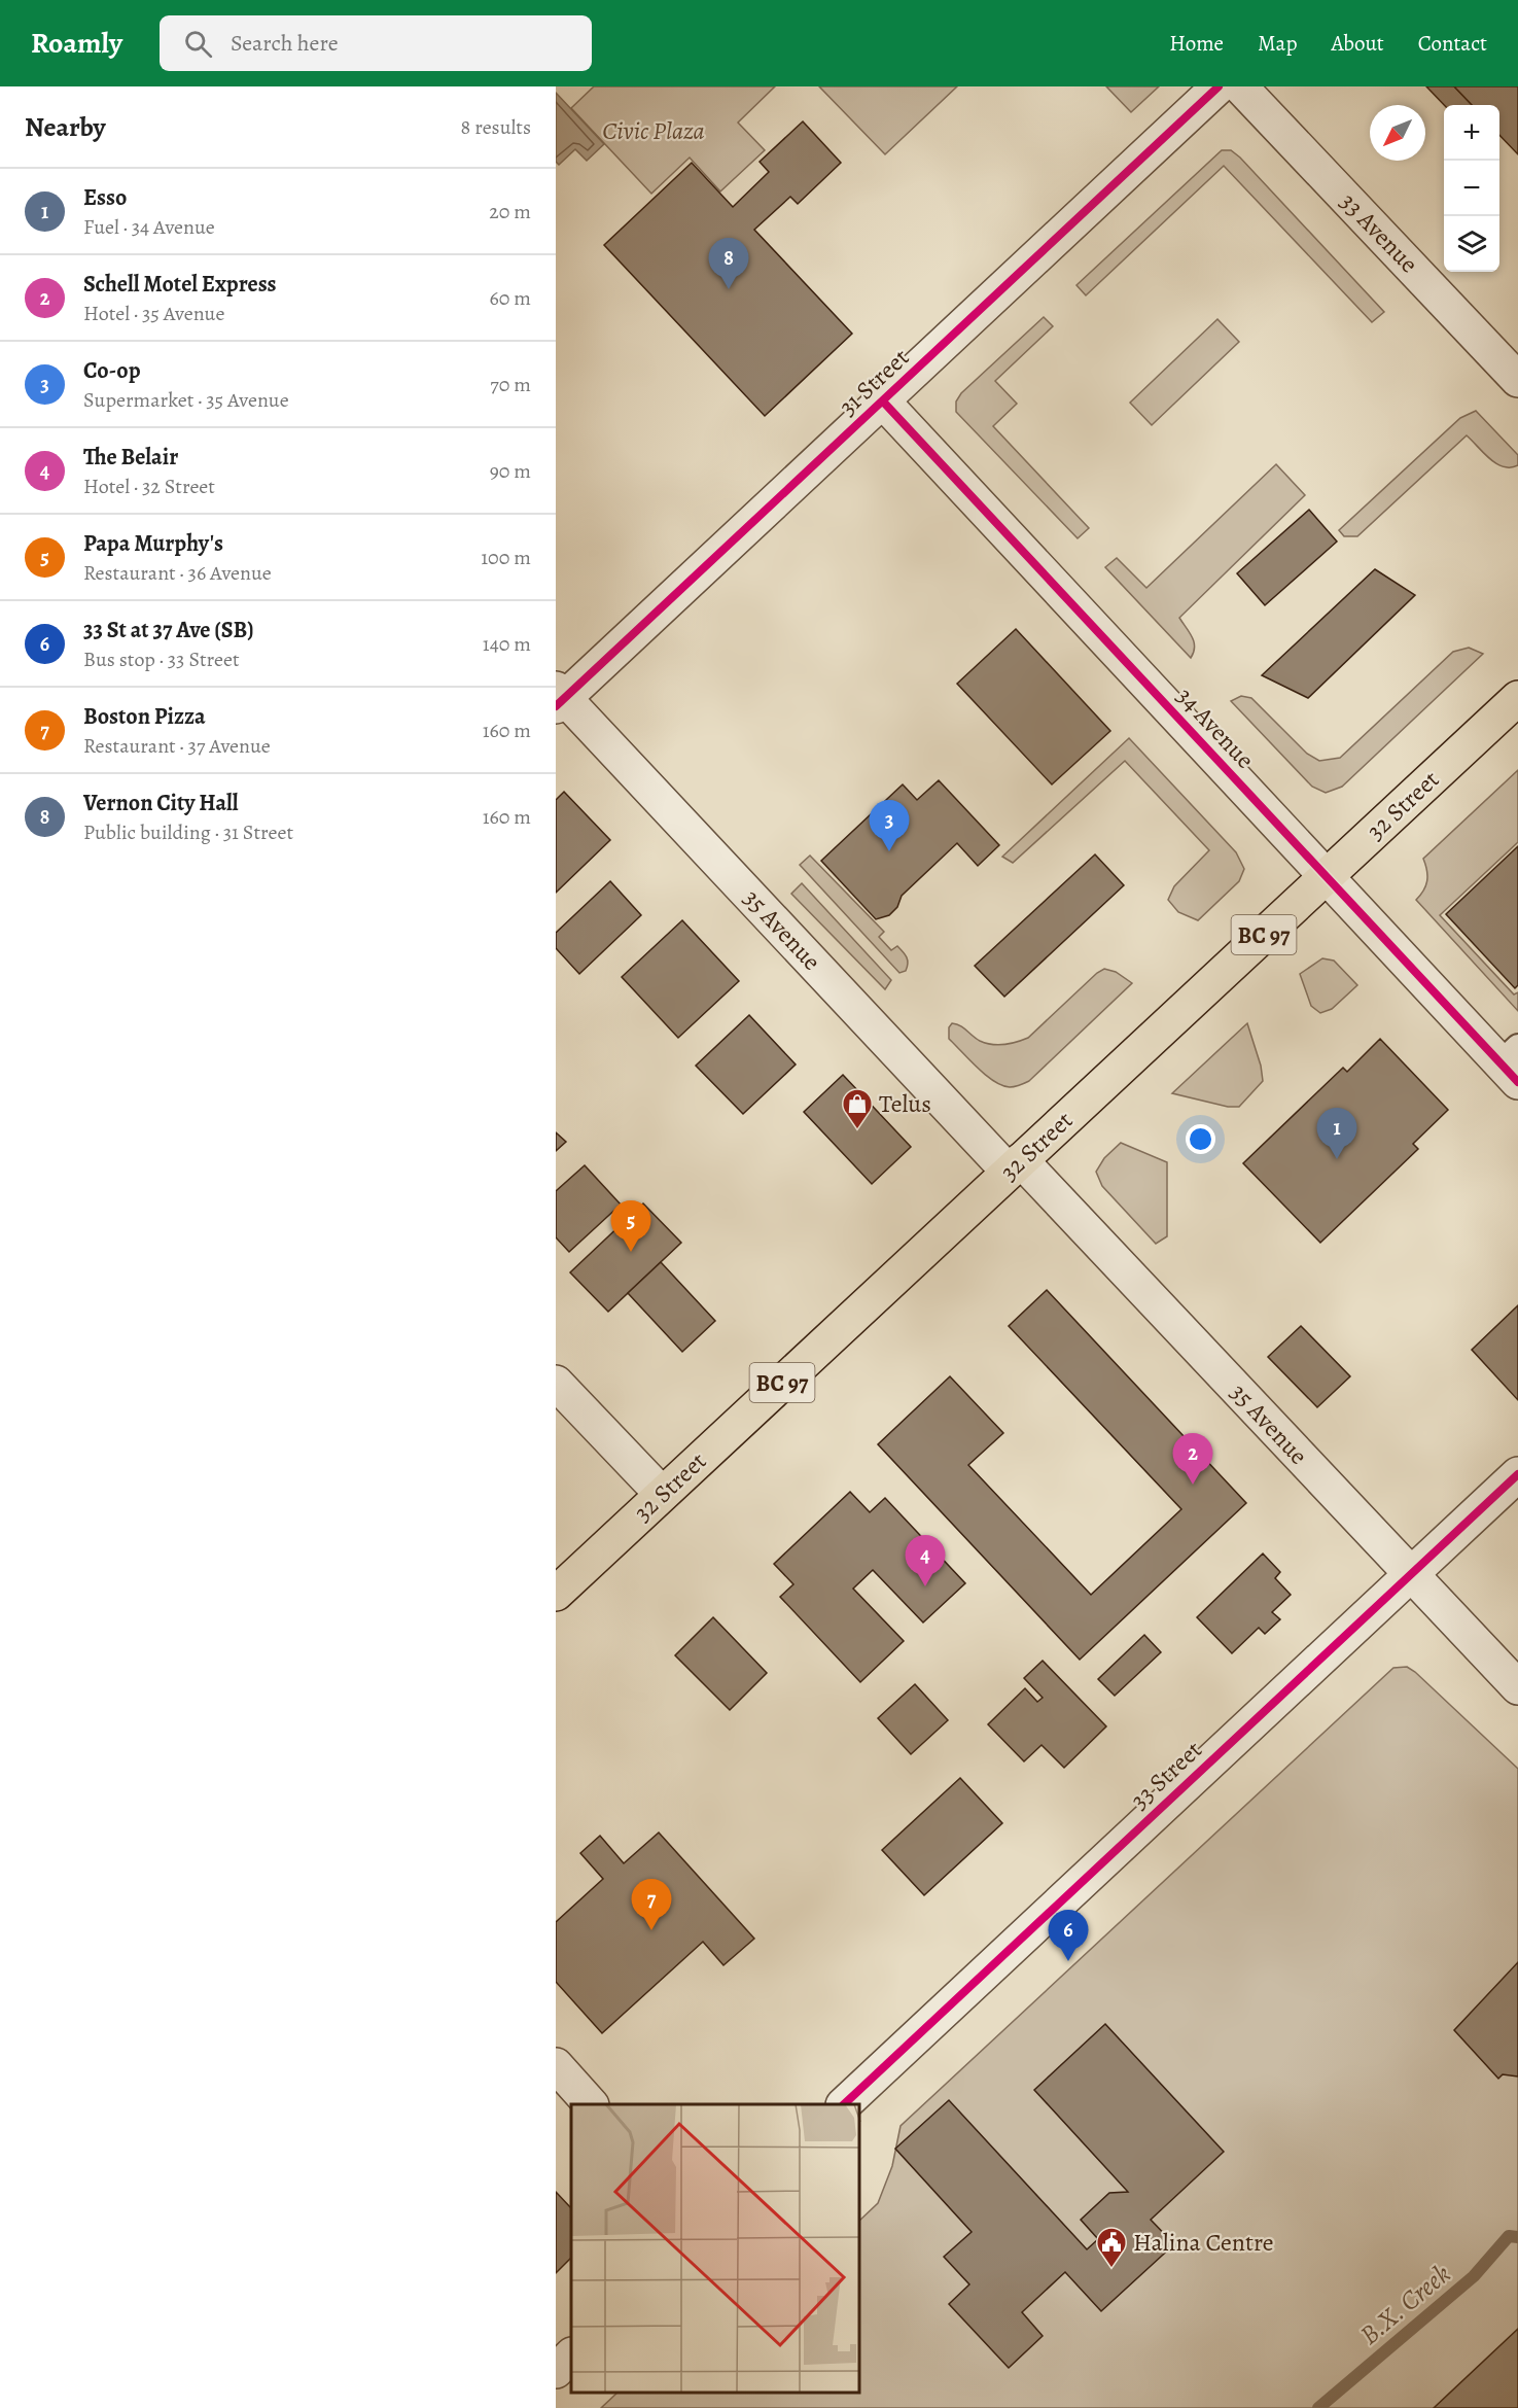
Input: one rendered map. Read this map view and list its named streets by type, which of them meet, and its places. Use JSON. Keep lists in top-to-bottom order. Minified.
{"streets":{"highway":["32 Street","BC 97"],"street":["33 Avenue","31 Street","34 Avenue","35 Avenue","33 Street"]},"crossings":[["31 Street","34 Avenue"],["31 Street","35 Avenue"],["34 Avenue","32 Street"],["32 Street","35 Avenue"],["35 Avenue","33 Street"]],"water":["B.X. Creek"],"parks":["Civic Plaza"],"places":{"shop":["Telus"],"public building":["Halina Centre"]},"north":"bottom left","page":{"header":"Roamly","search":"Search here","nav":["Home","Map","About","Contact"],"heading":["Nearby","8 results"],"map_buttons":["+","−"],"list":[{"mark":"1","name":"Esso","note":"Fuel · 34 Avenue","value":"20 m"},{"mark":"2","name":"Schell Motel Express","note":"Hotel · 35 Avenue","value":"60 m"},{"mark":"3","name":"Co-op","note":"Supermarket · 35 Avenue","value":"70 m"},{"mark":"4","name":"The Belair","note":"Hotel · 32 Street","value":"90 m"},{"mark":"5","name":"Papa Murphy's","note":"Restaurant · 36 Avenue","value":"100 m"},{"mark":"6","name":"33 St at 37 Ave (SB)","note":"Bus stop · 33 Street","value":"140 m"},{"mark":"7","name":"Boston Pizza","note":"Restaurant · 37 Avenue","value":"160 m"},{"mark":"8","name":"Vernon City Hall","note":"Public building · 31 Street","value":"160 m"}],"pins":["8","3","1","5","2","4","7","6"]}}
